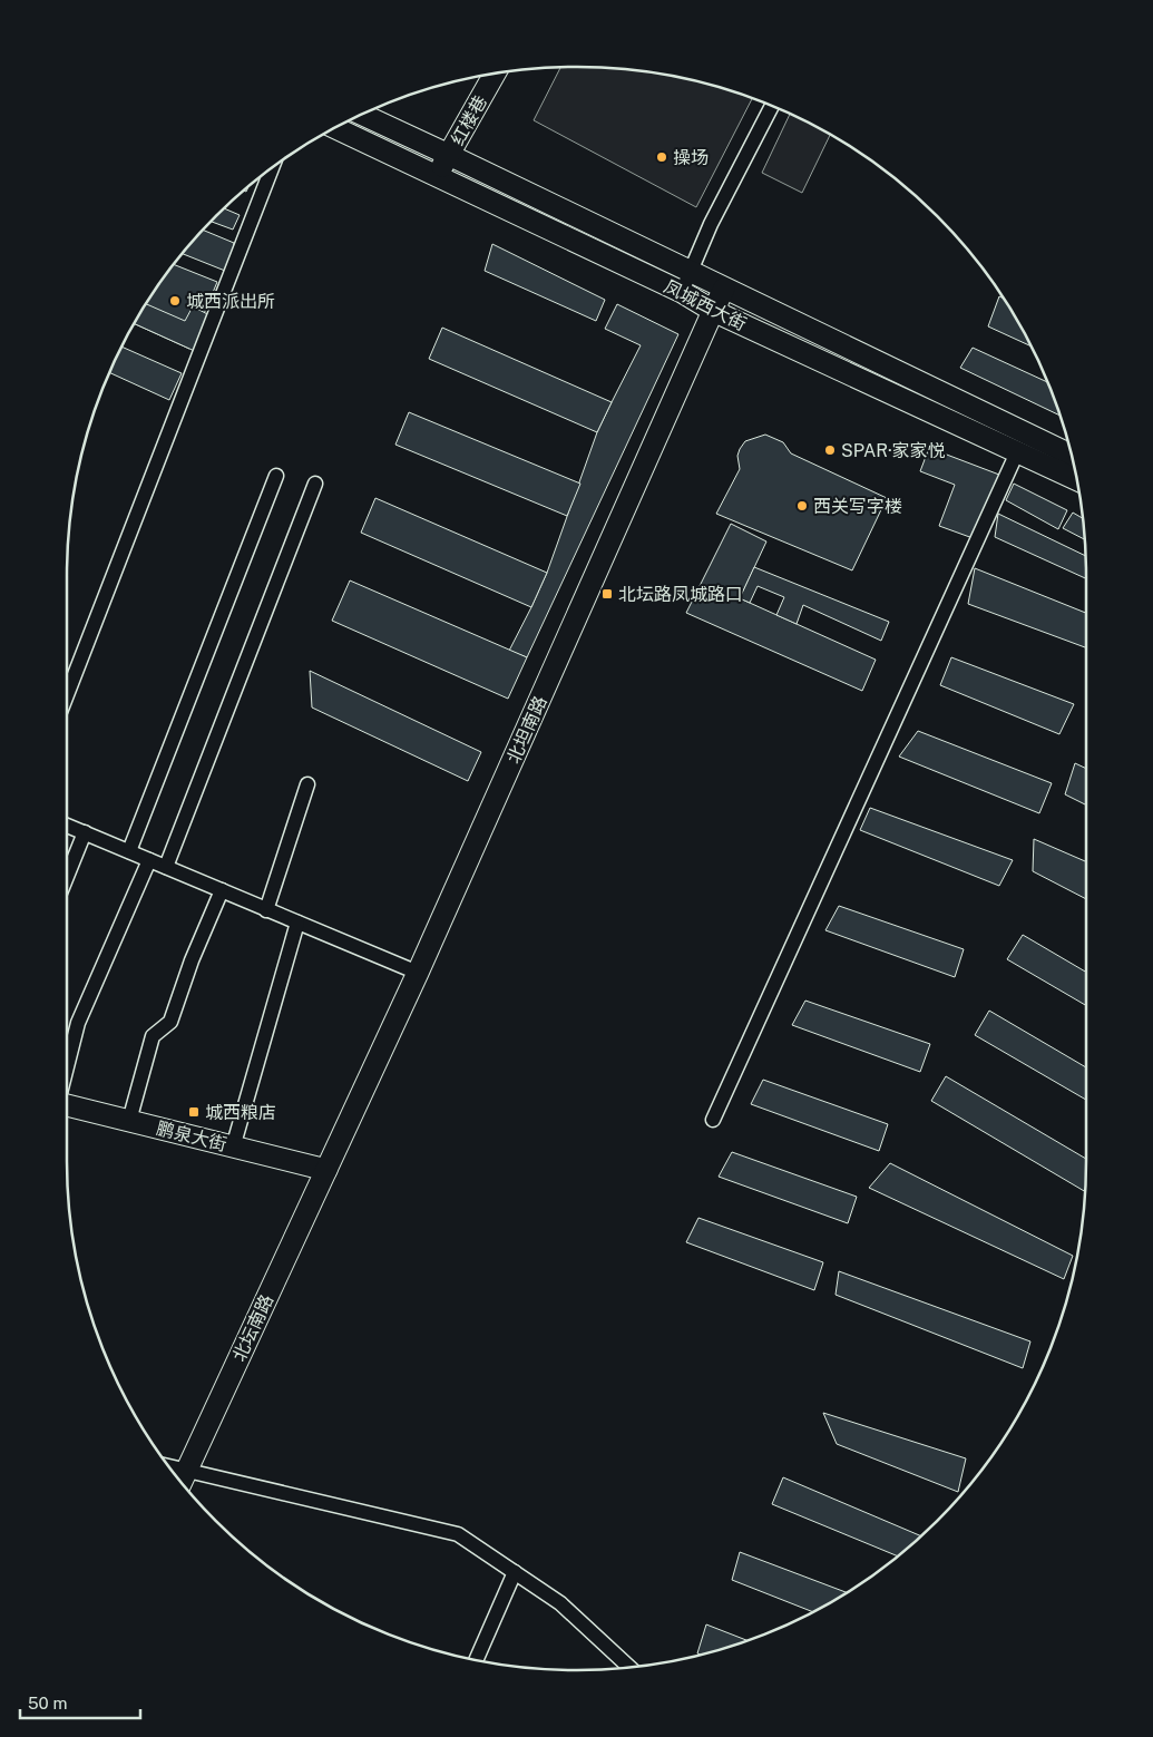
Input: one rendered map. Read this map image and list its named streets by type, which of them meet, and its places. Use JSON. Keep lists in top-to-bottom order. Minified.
{"streets":{"main road":["红楼巷","凤城西大街","北坦南路","鹏泉大街","北坛南路"]},"crossings":[["红楼巷","凤城西大街"],["凤城西大街","北坦南路"],["北坦南路","鹏泉大街"],["北坦南路","北坛南路"],["鹏泉大街","北坛南路"]],"places":{"other":["操场","城西派出所","SPAR·家家悦","西关写字楼"],"transit":["北坛路凤城路口","城西粮店"]},"scale_bar":"50 m"}
